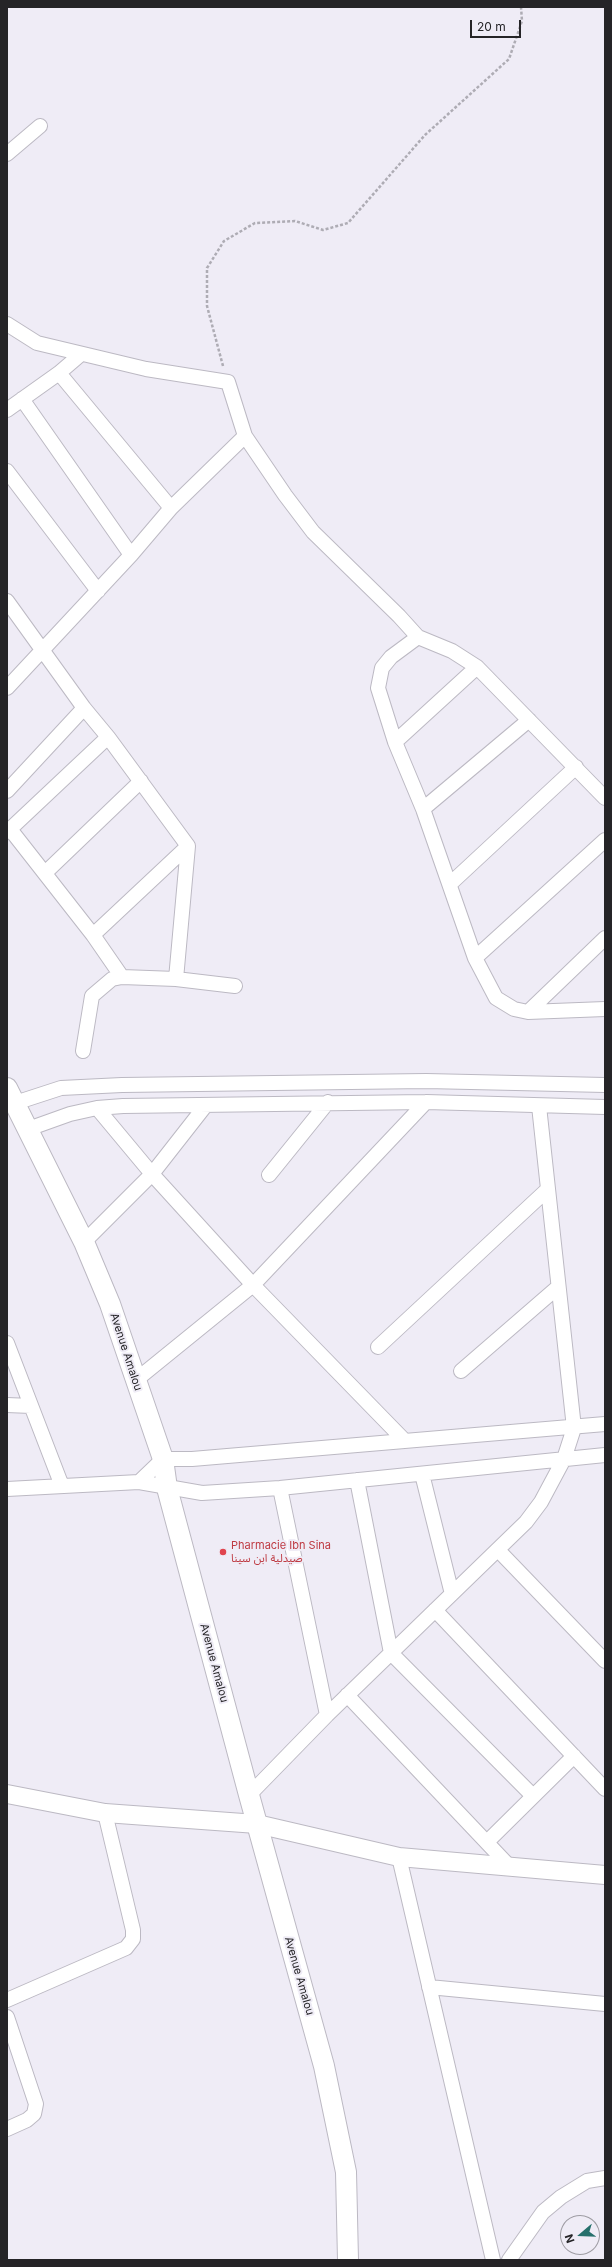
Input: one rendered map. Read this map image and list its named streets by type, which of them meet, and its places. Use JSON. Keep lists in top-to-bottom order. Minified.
{"streets":{"main road":["Avenue Amalou"]},"places":["Pharmacie Ibn Sina صيدلية ابن سينا"],"scale_bar":"20 m","north":"left"}
